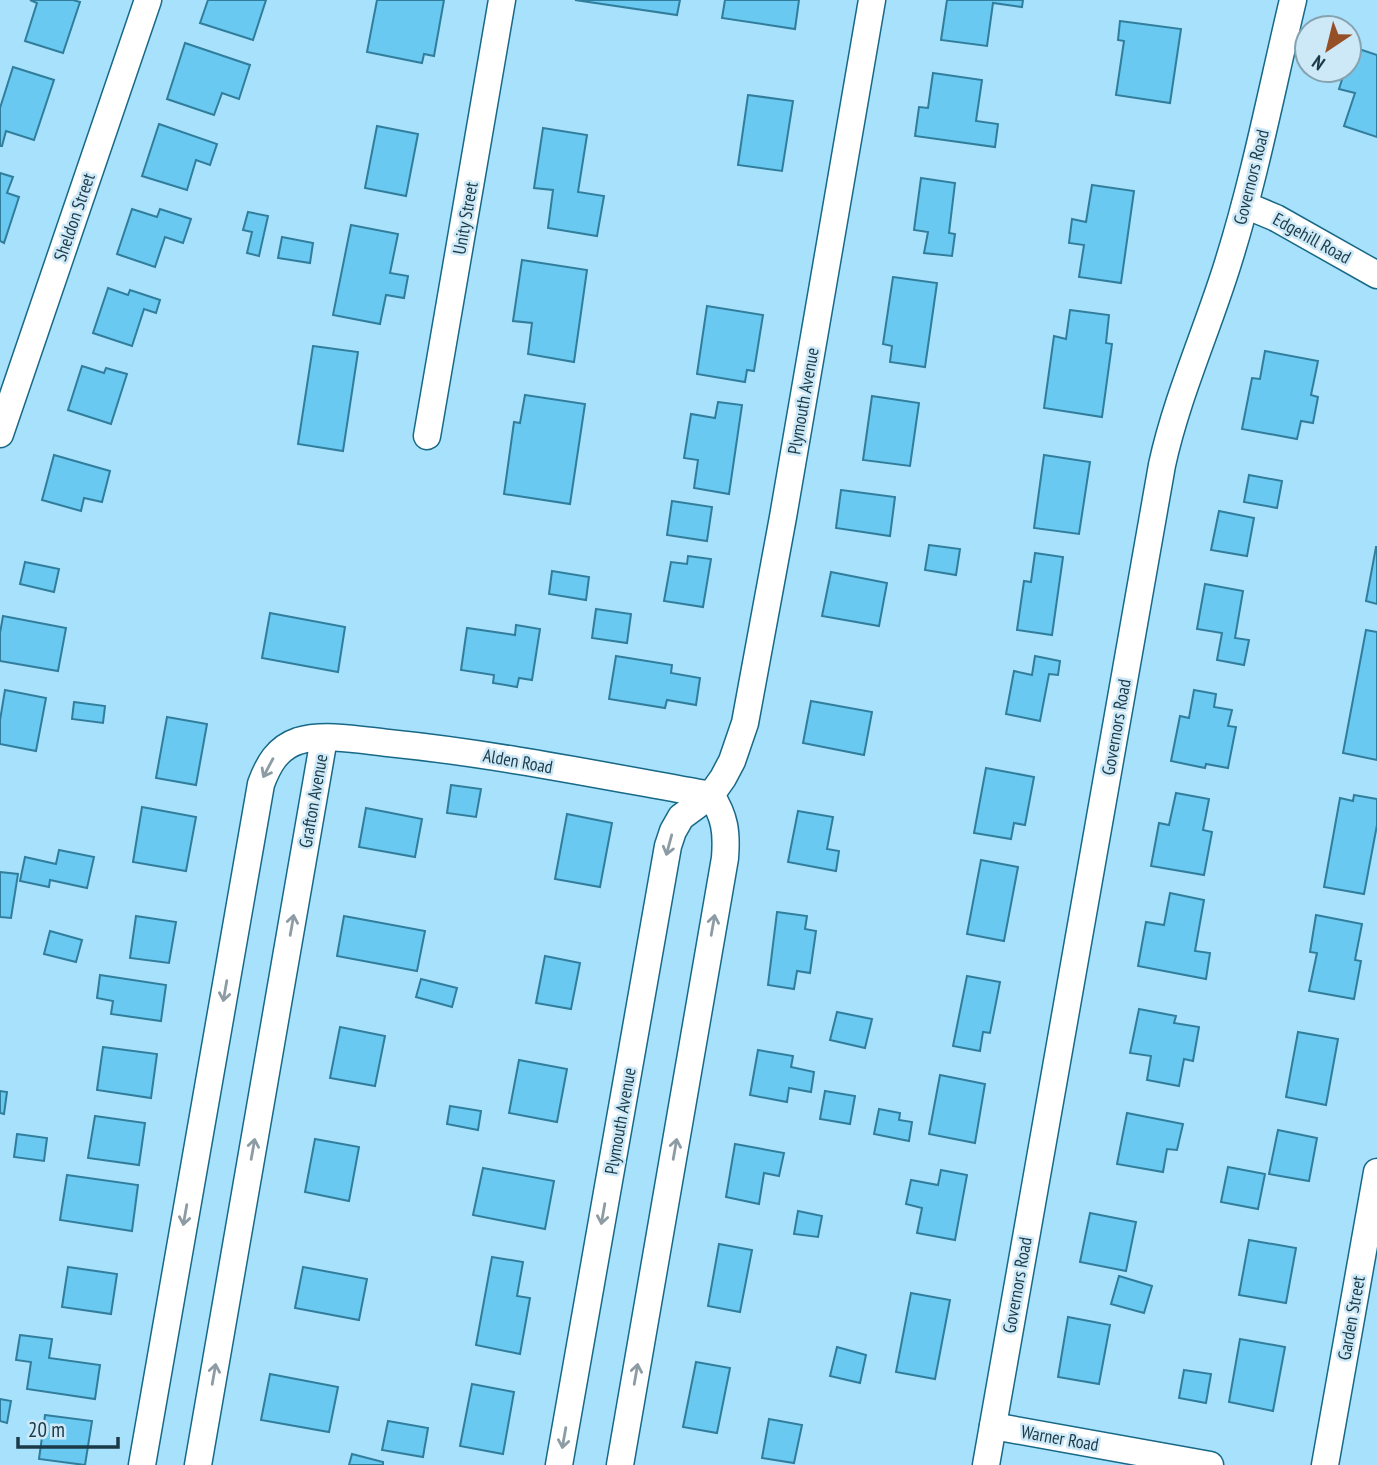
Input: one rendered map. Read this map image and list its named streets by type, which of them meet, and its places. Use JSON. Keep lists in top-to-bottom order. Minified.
{"streets":{"street":["Governors Road","Sheldon Street","Unity Street","Edgehill Road","Plymouth Avenue","Alden Road","Grafton Avenue","Garden Street","Warner Road"]},"crossings":[["Governors Road","Edgehill Road"],["Governors Road","Warner Road"],["Plymouth Avenue","Alden Road"],["Alden Road","Grafton Avenue"]],"scale_bar":"20 m","north":"bottom left"}
